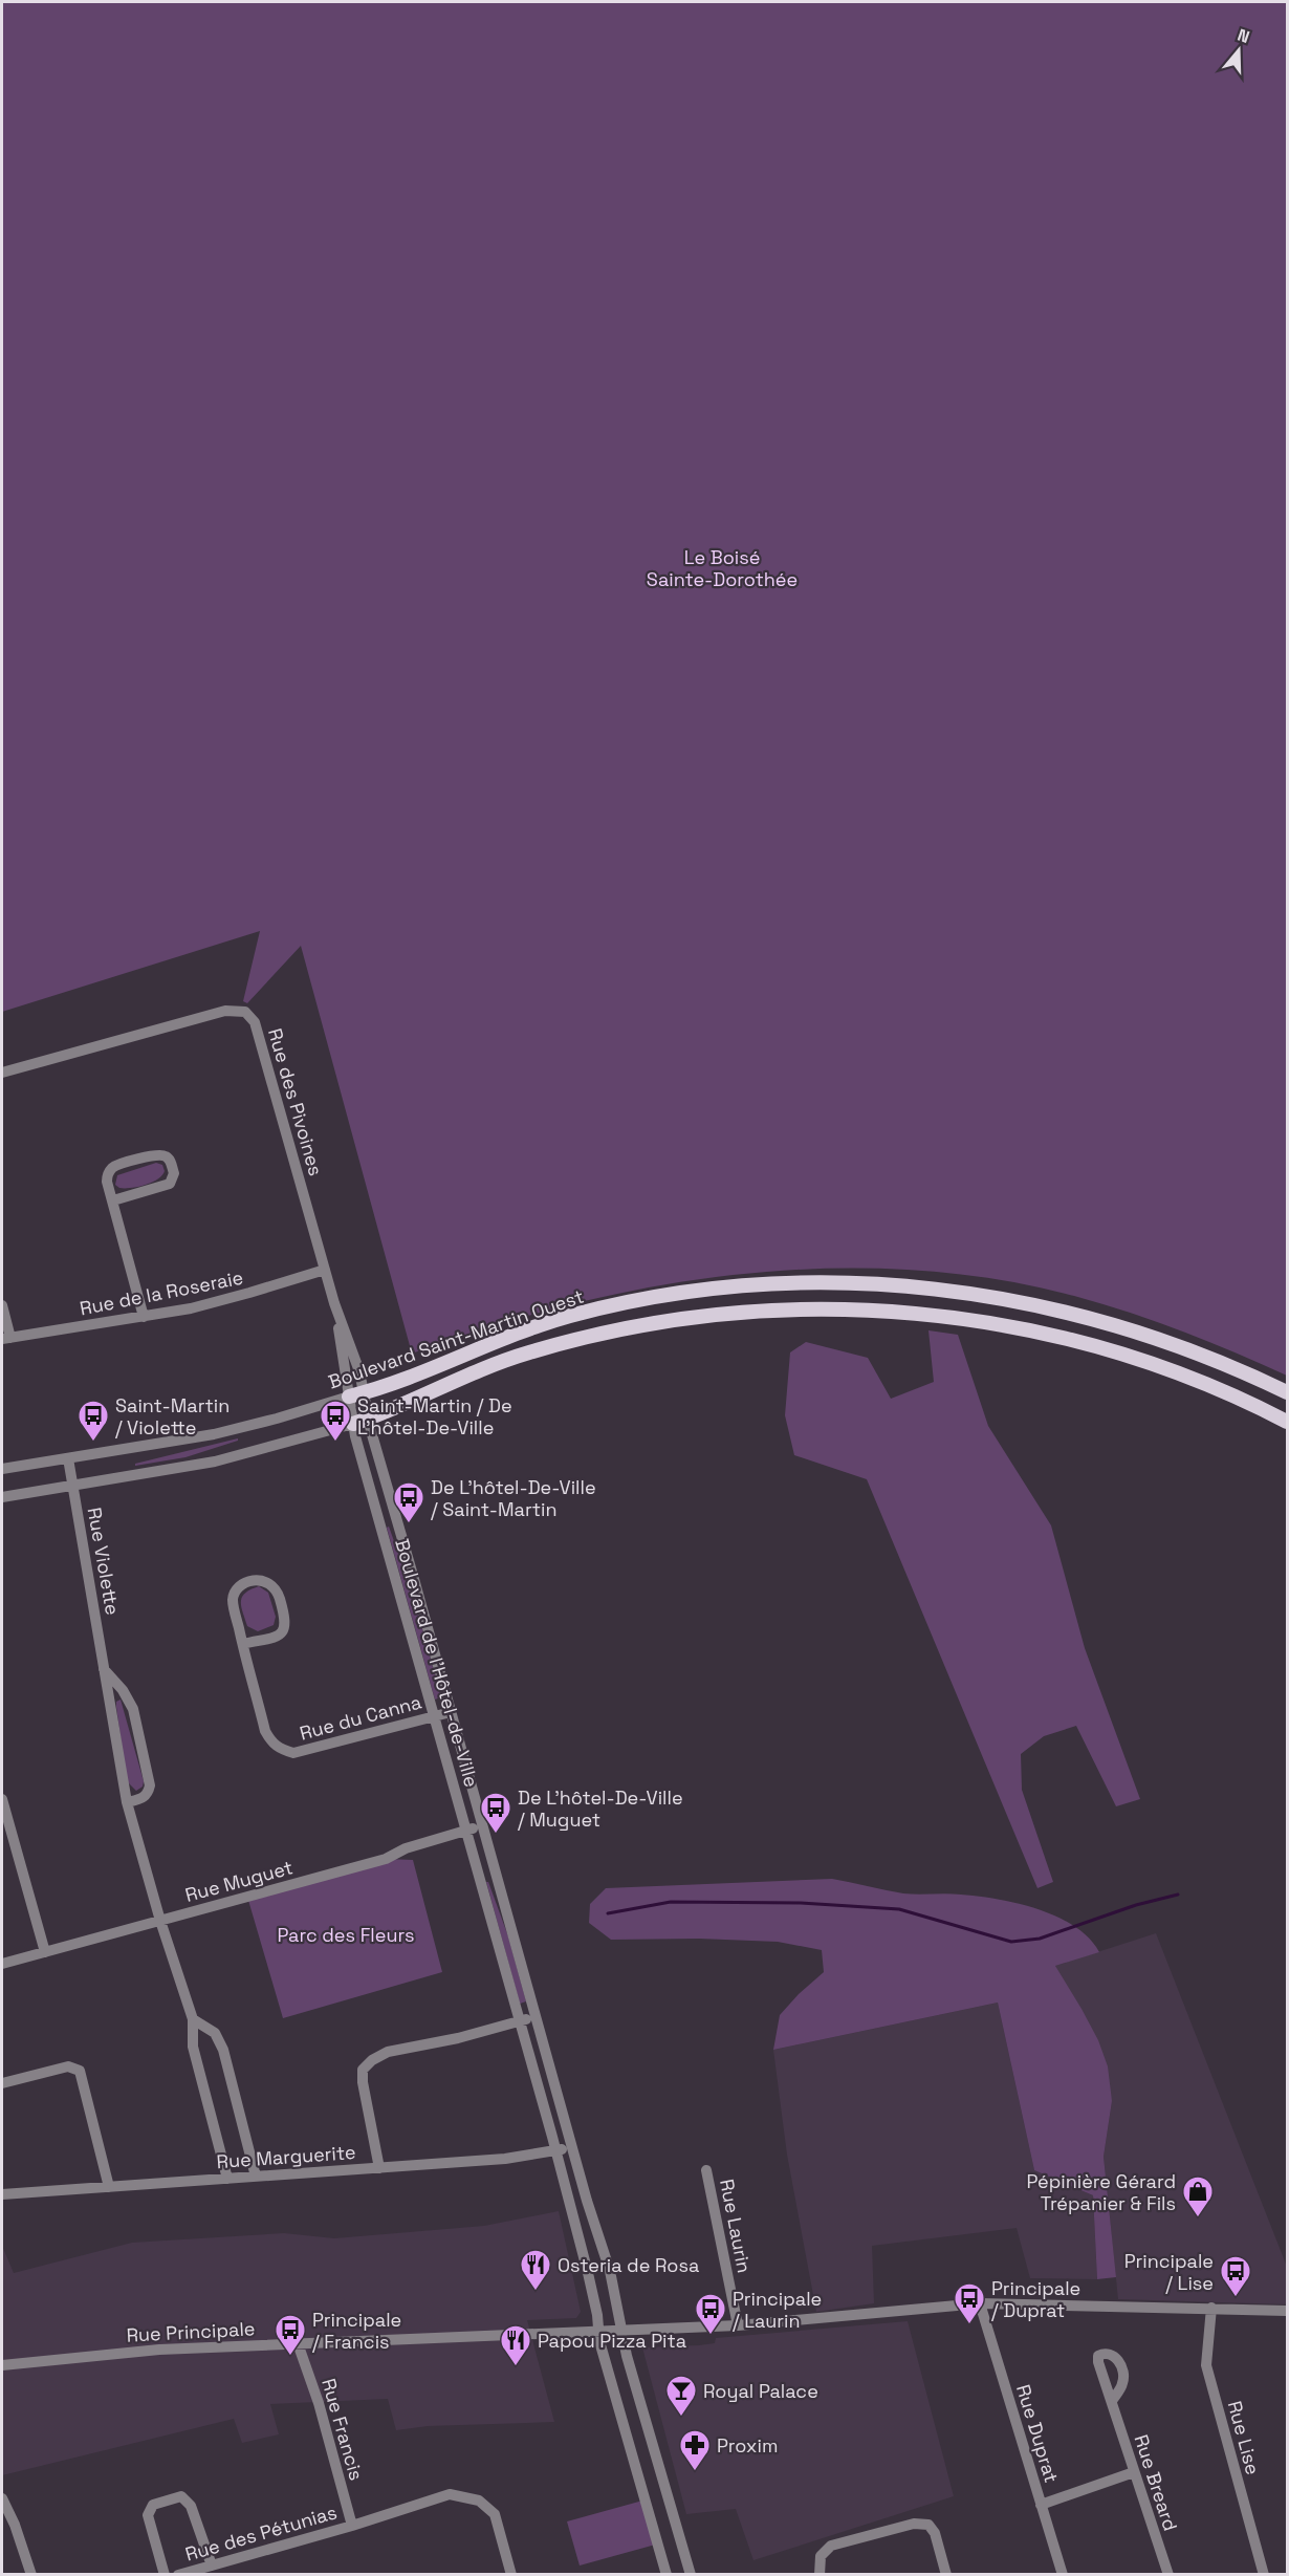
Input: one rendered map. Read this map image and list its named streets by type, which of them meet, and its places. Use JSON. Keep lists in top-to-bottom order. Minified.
{"streets":{"main road":["Boulevard Saint-Martin Ouest"],"street":["Rue des Pivoines","Rue de la Roseraie","Rue Violette","Boulevard de l'Hôtel-de-Ville","Rue du Canna","Rue Muguet","Rue Marguerite","Rue Laurin","Rue Principale","Rue Francis","Rue Duprat","Rue Lise","Rue Breard","Rue des Pétunias"]},"crossings":[["Rue des Pivoines","Rue de la Roseraie"],["Rue des Pivoines","Boulevard de l'Hôtel-de-Ville"],["Boulevard Saint-Martin Ouest","Rue Violette"],["Boulevard Saint-Martin Ouest","Boulevard de l'Hôtel-de-Ville"],["Rue Violette","Rue Muguet"],["Rue Violette","Rue Marguerite"],["Boulevard de l'Hôtel-de-Ville","Rue du Canna"],["Boulevard de l'Hôtel-de-Ville","Rue Muguet"],["Boulevard de l'Hôtel-de-Ville","Rue Marguerite"],["Boulevard de l'Hôtel-de-Ville","Rue Principale"],["Rue Laurin","Rue Principale"],["Rue Principale","Rue Francis"],["Rue Principale","Rue Duprat"],["Rue Principale","Rue Lise"],["Rue Francis","Rue des Pétunias"]],"parks":["Le Boisé Sainte-Dorothée","Parc des Fleurs"],"places":{"bus stop":["Saint-Martin / Violette","Saint-Martin / De L'hôtel-De-Ville","De L'hôtel-De-Ville / Saint-Martin","De L'hôtel-De-Ville / Muguet","Principale / Lise","Principale / Duprat","Principale / Laurin","Principale / Francis"],"shop":["Pépinière Gérard Trépanier & Fils"],"restaurant":["Osteria de Rosa","Papou Pizza Pita"],"bar":["Royal Palace"],"pharmacy":["Proxim"]},"north":"top"}
